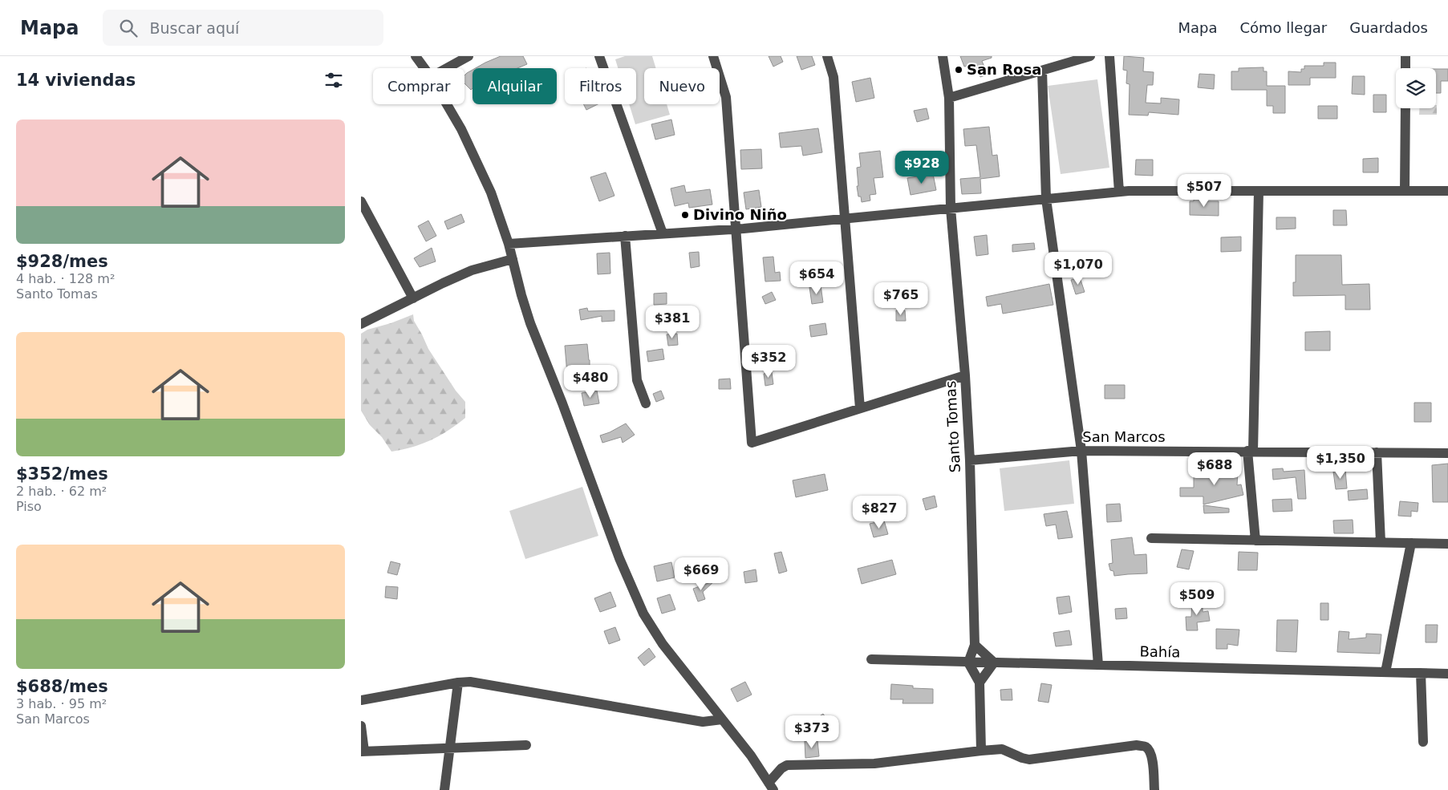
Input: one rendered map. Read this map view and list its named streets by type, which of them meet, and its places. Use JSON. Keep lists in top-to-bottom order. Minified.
{"streets":{"street":["Santo Tomas","San Marcos","Bahía"]},"crossings":[["Santo Tomas","San Marcos"],["Santo Tomas","Bahía"]],"places":["San Rosa","Divino Niño"],"page":{"header":"Mapa","search":"Buscar aquí","nav":["Mapa","Cómo llegar","Guardados"],"heading":"14 viviendas","chip":["Comprar","Alquilar","Filtros","Nuevo"],"list":[{"name":"$928/mes","note":"4 hab. · 128 m² · Santo Tomas"},{"name":"$352/mes","note":"2 hab. · 62 m² · Piso"},{"name":"$688/mes","note":"3 hab. · 95 m² · San Marcos"}],"price":["$928","$507","$1,070","$654","$765","$381","$352","$480","$1,350","$688","$827","$669","$509","$373"]}}
